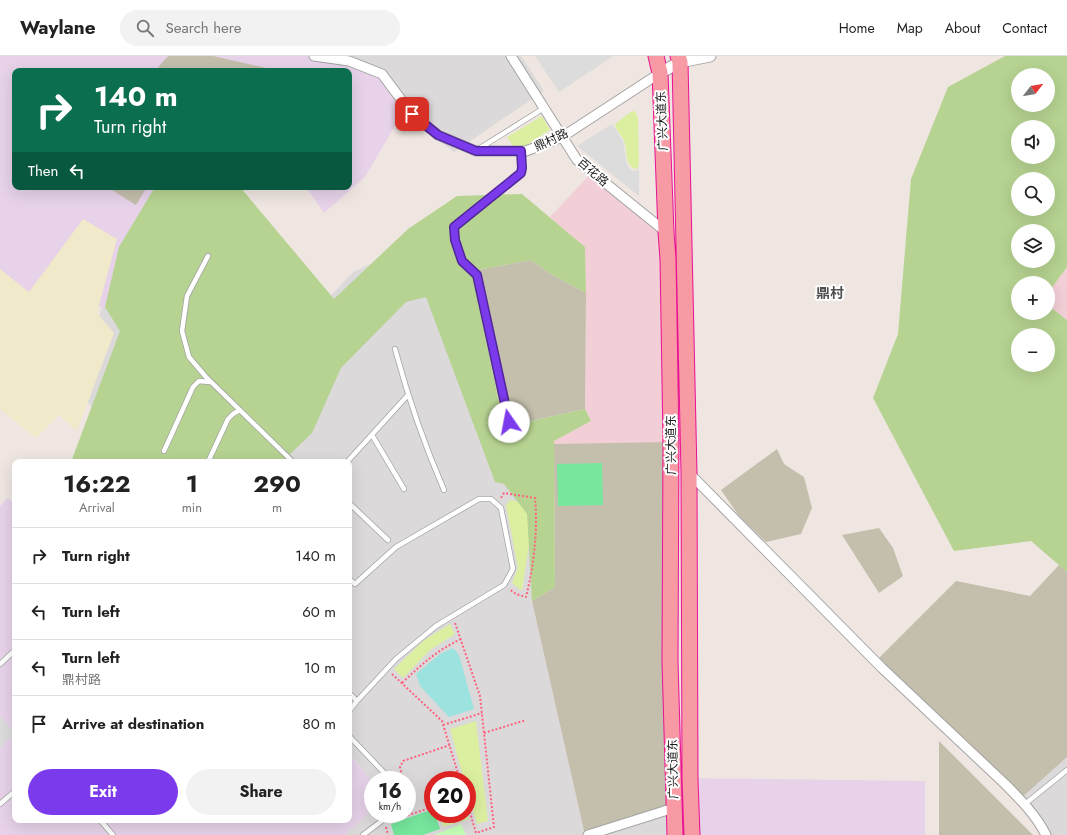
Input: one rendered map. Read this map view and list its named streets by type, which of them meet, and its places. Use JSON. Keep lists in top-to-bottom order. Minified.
{"streets":{"highway":["广兴大道东"],"street":["鼎村路","百花路"]},"crossings":[["广兴大道东","鼎村路"],["广兴大道东","百花路"],["鼎村路","百花路"]],"districts":["鼎村"],"north":"top right","page":{"header":"Waylane","search":"Search here","nav":["Home","Map","About","Contact"],"map_buttons":["+","−"],"turn":["140 m","Turn right"],"then":"Then","eta":["16:22","Arrival","1","min","290","m"],"list":[{"name":"Turn right","value":"140 m"},{"name":"Turn left","value":"60 m"},{"name":"Turn left","note":"鼎村路","value":"10 m"},{"name":"Arrive at destination","value":"80 m"}],"buttons":["Exit","Share"],"speed":"16 km/h","limit":"20"}}
